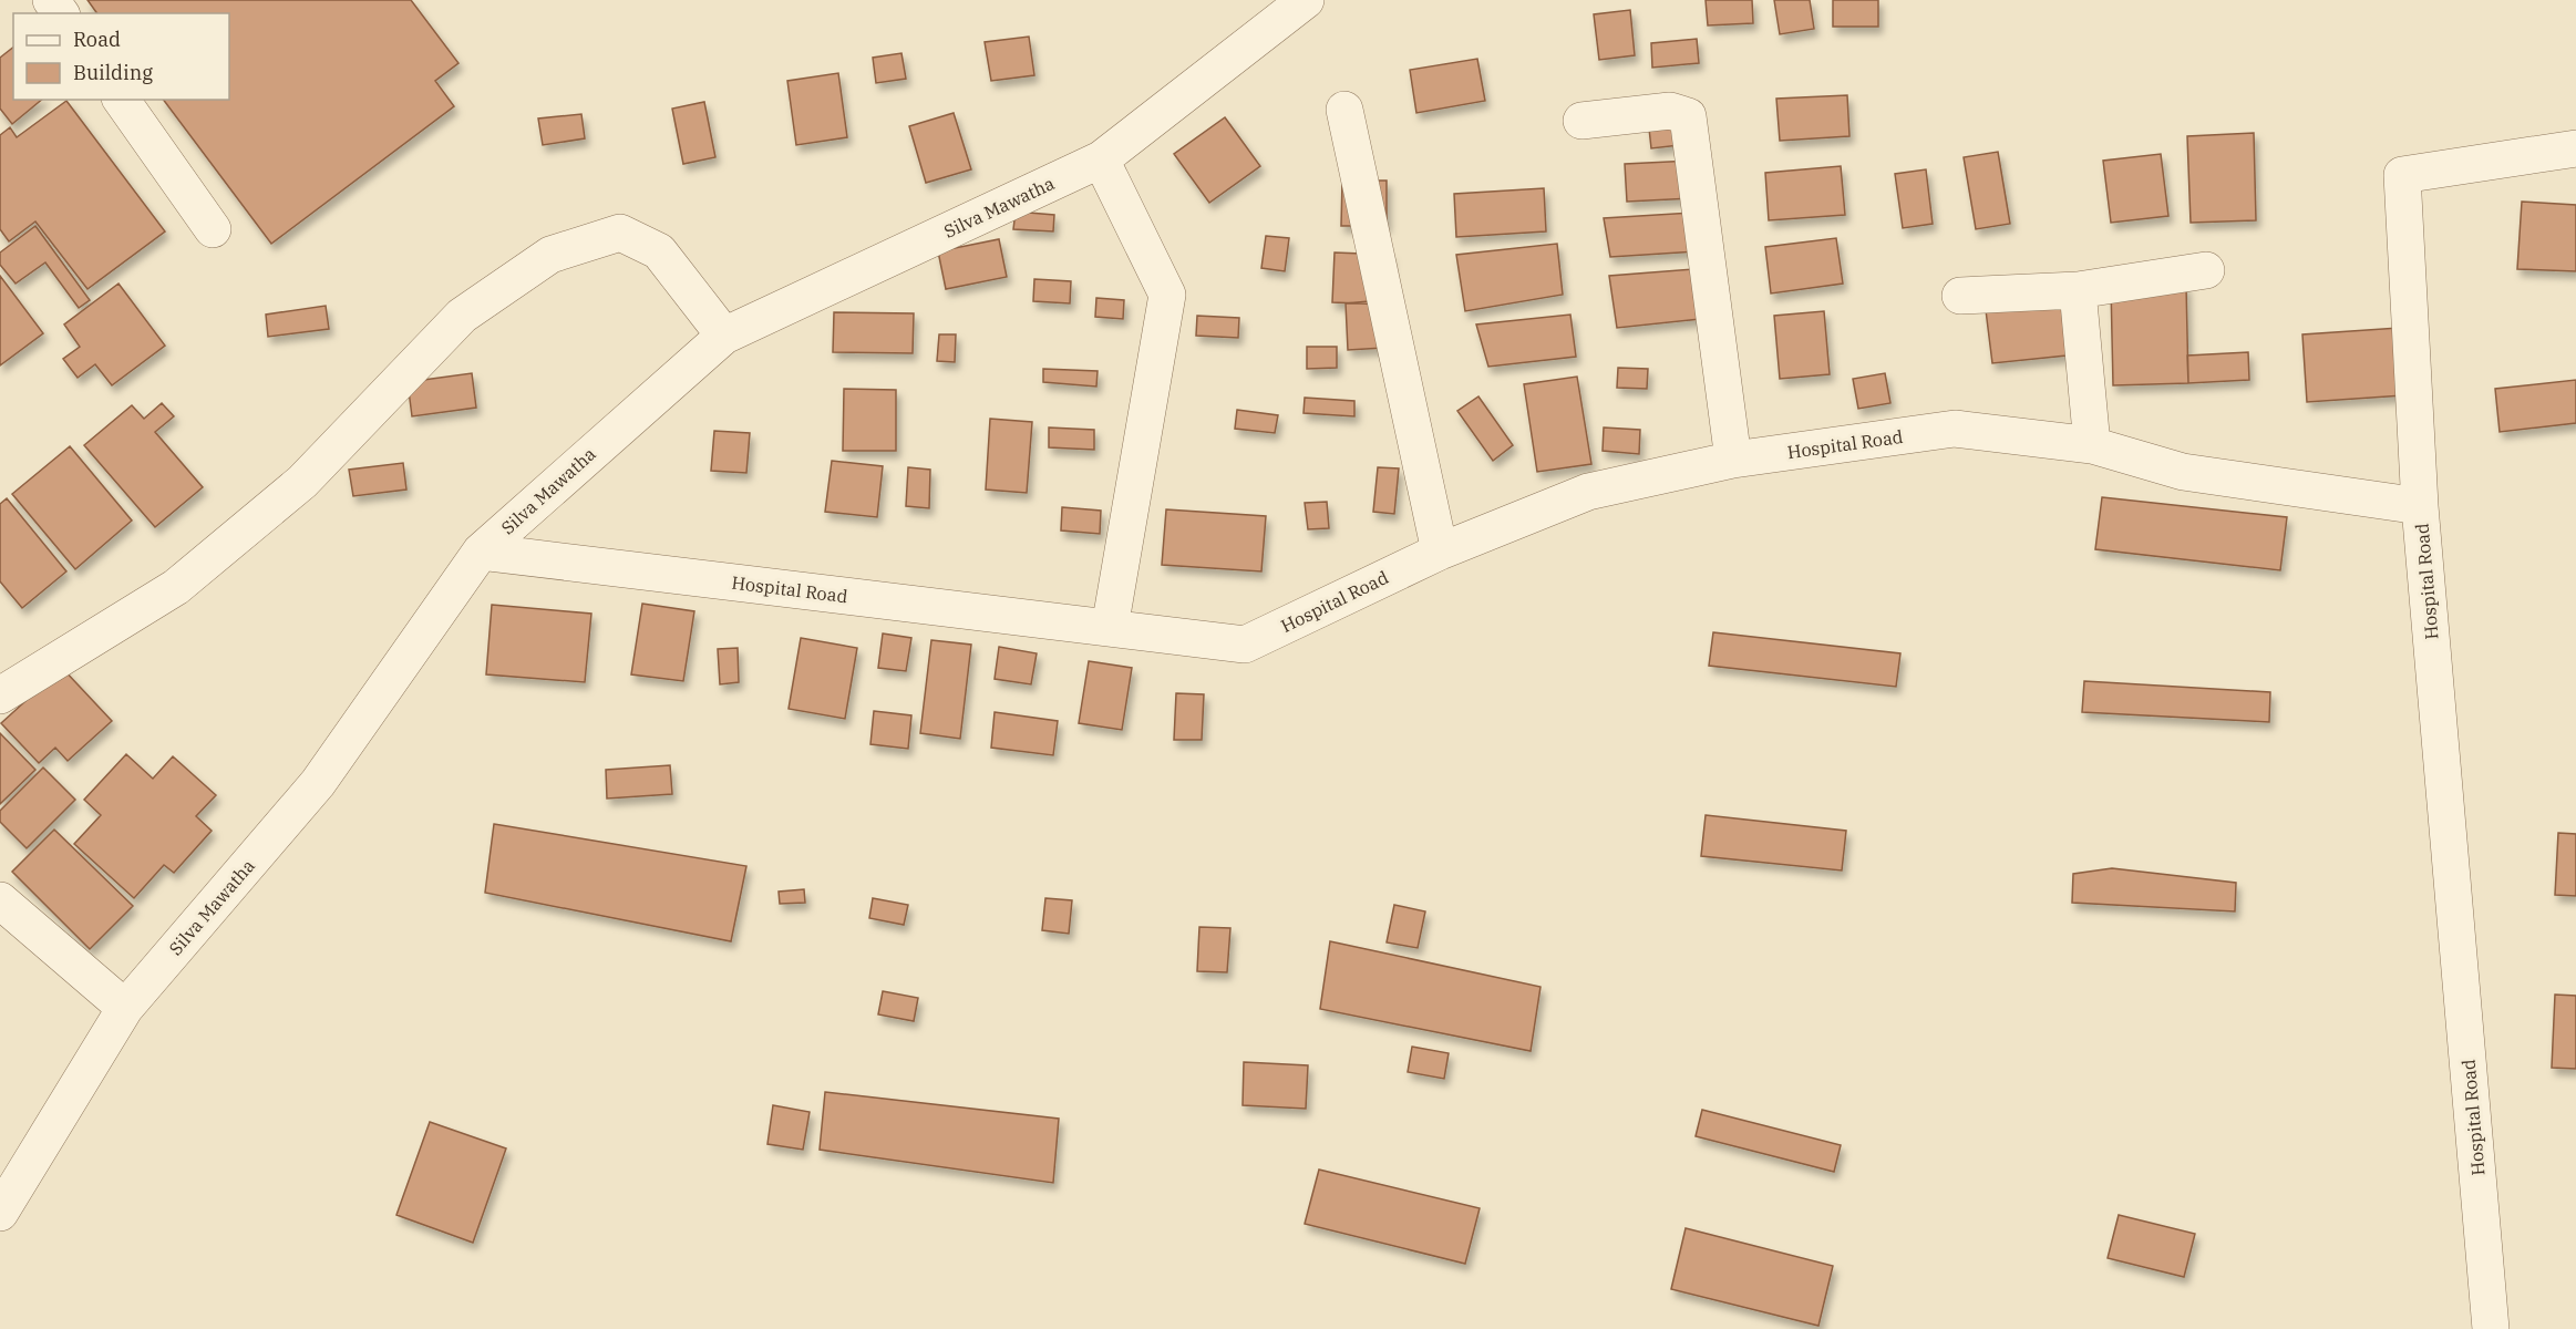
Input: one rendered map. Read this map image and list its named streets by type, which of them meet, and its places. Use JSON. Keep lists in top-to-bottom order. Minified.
{"streets":{"street":["Silva Mawatha","Hospital Road"]},"crossings":[["Silva Mawatha","Hospital Road"]],"legend":["Road","Building"]}
